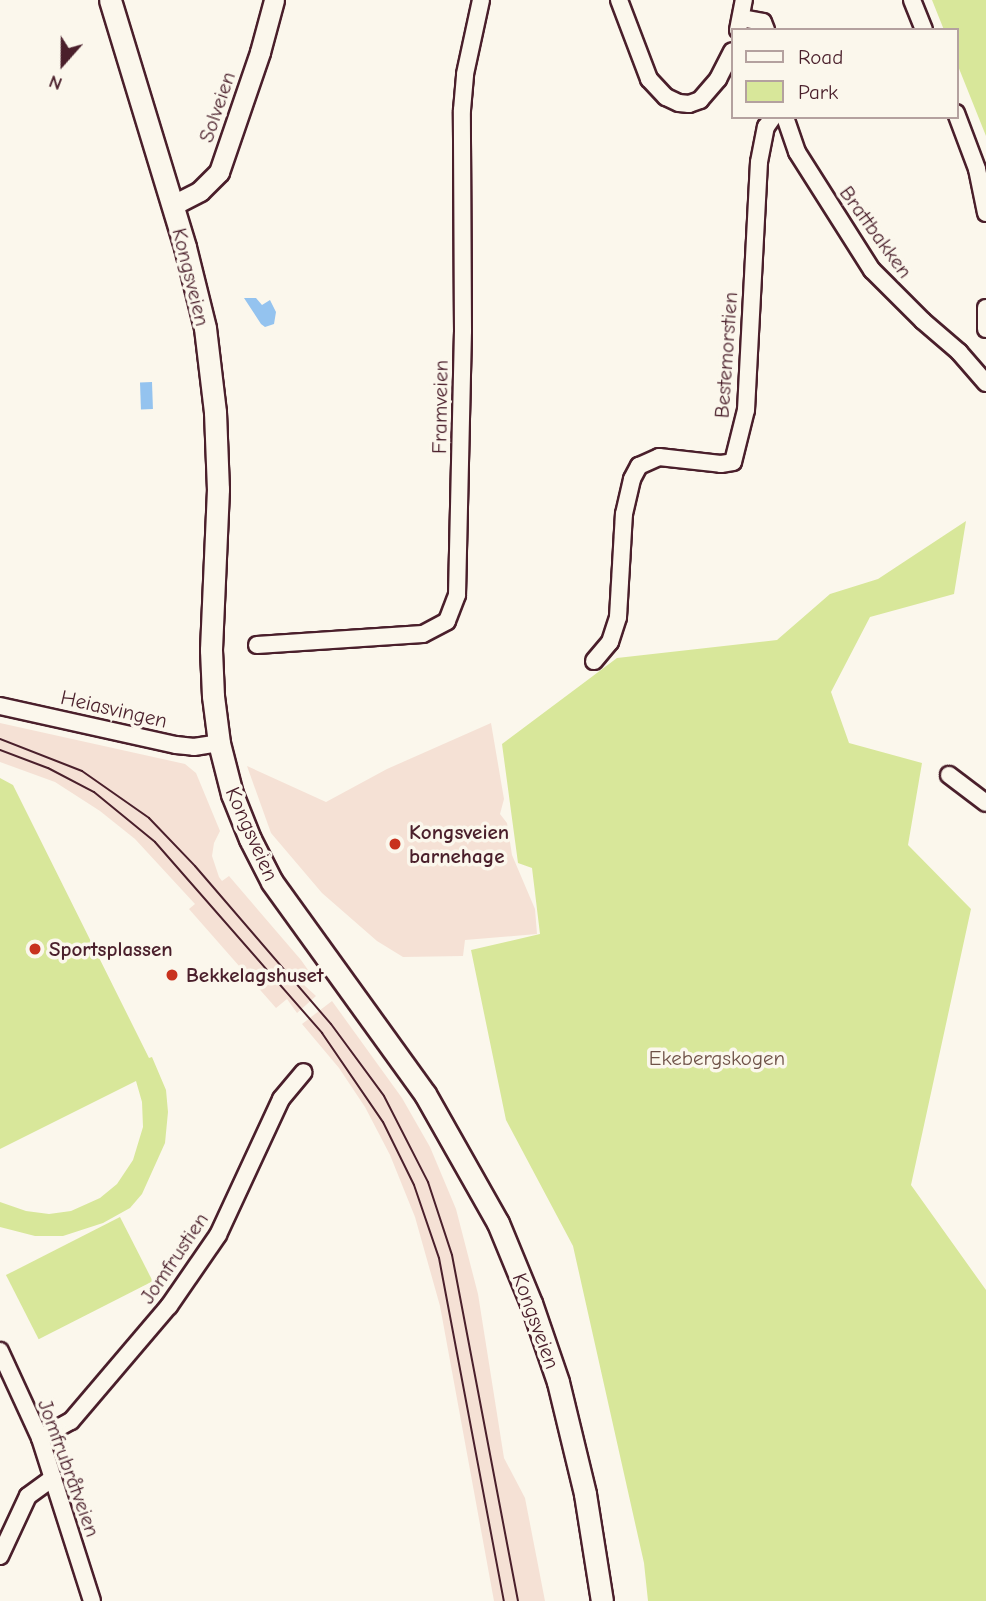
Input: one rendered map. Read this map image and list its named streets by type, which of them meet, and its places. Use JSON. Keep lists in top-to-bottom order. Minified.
{"streets":{"main road":["Kongsveien"],"street":["Solveien","Brattbakken","Bestemorstien","Framveien","Heiasvingen","Jomfrustien","Jomfrubråtveien"]},"crossings":[["Solveien","Kongsveien"],["Kongsveien","Heiasvingen"],["Jomfrustien","Jomfrubråtveien"]],"parks":["Ekebergskogen"],"places":["Kongsveien barnehage","Sportsplassen","Bekkelagshuset"],"legend":["Road","Park"],"north":"bottom"}
